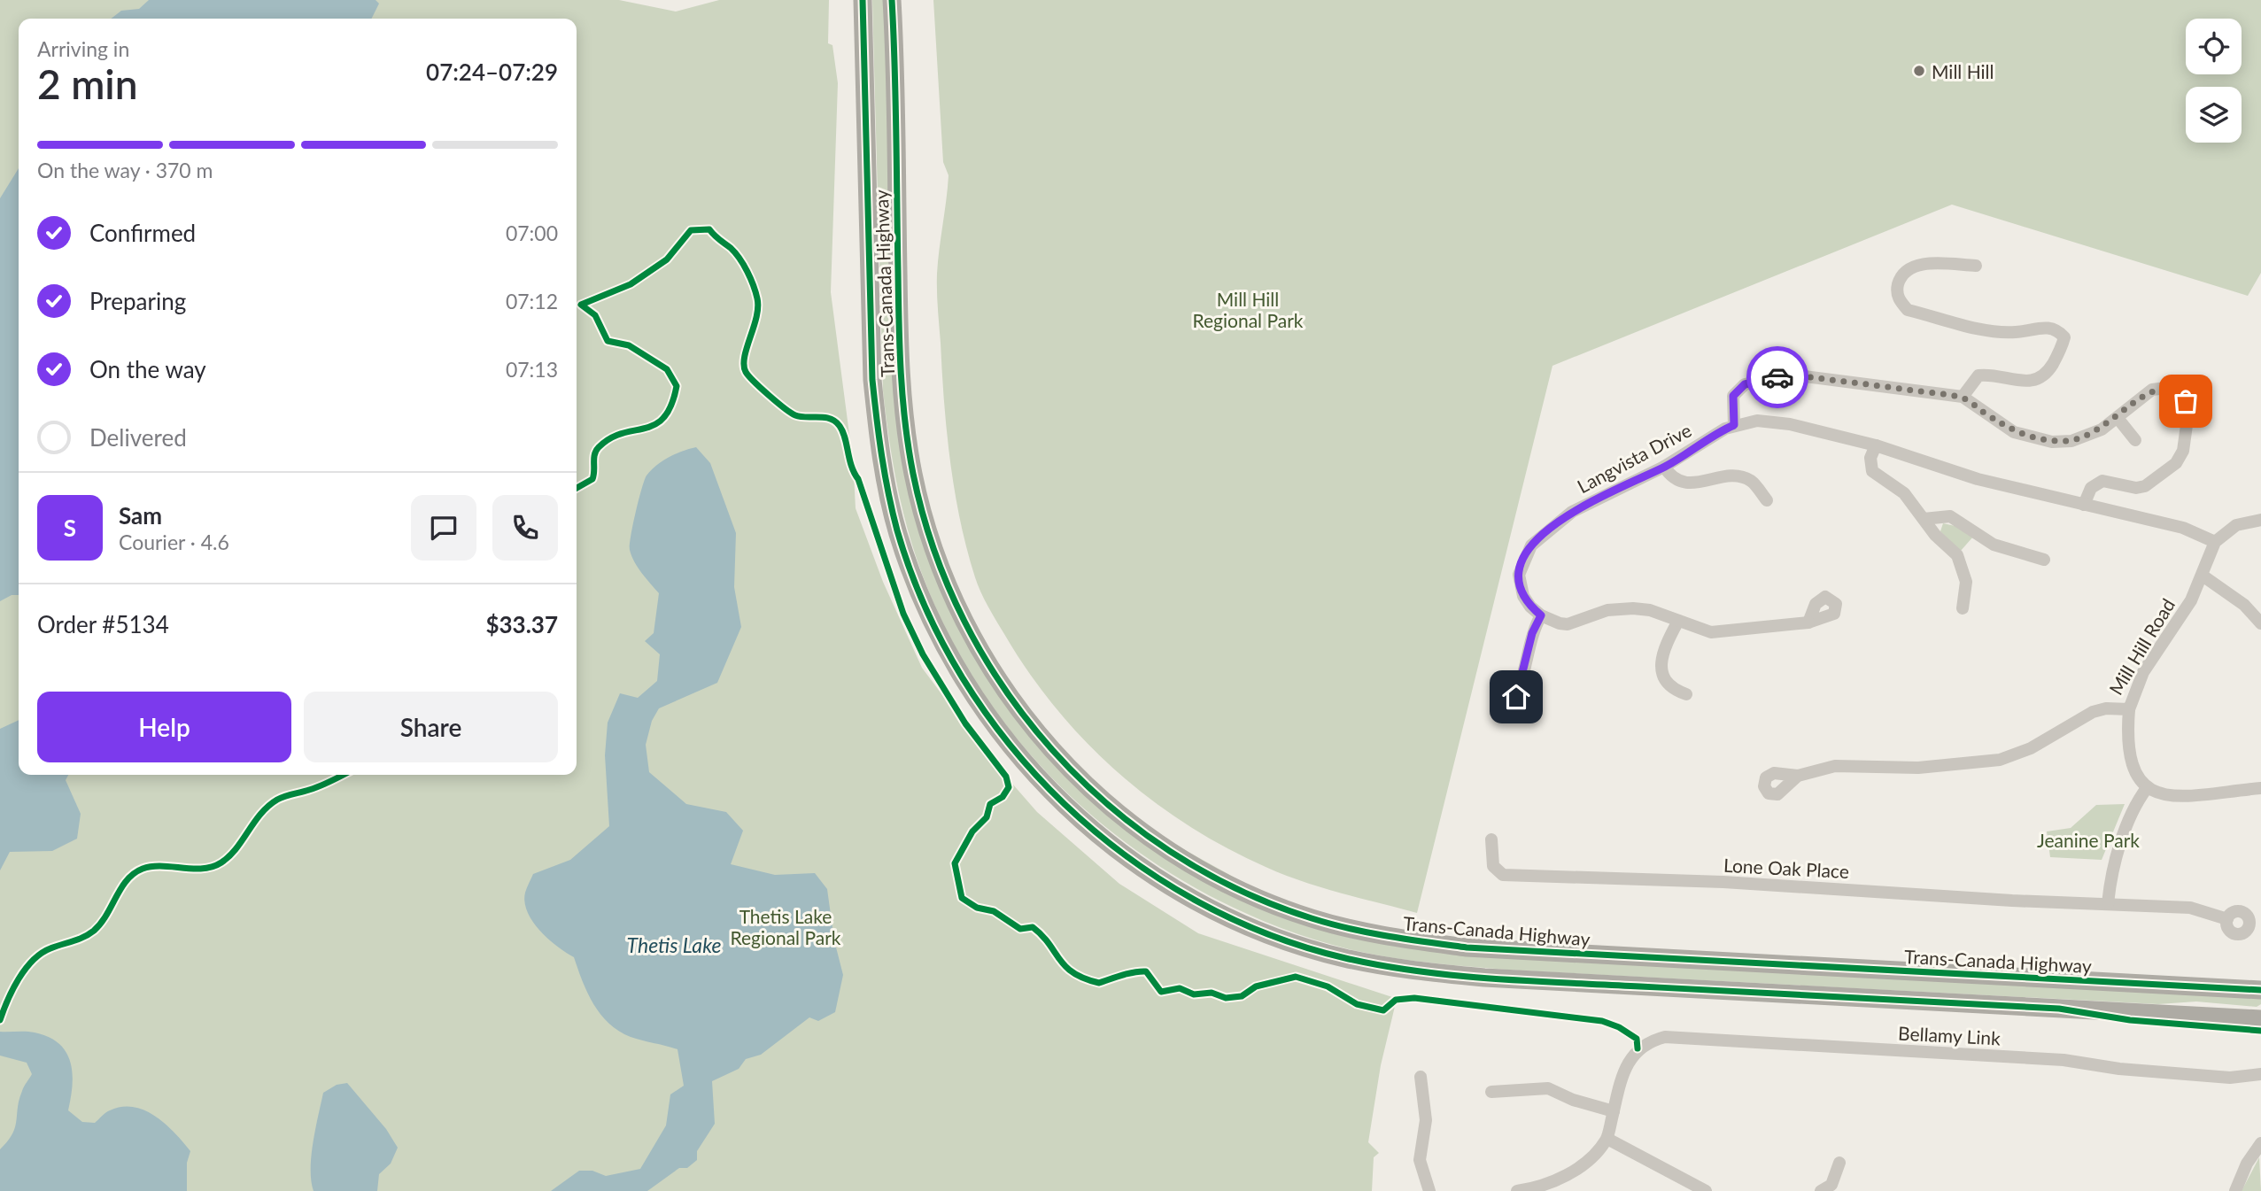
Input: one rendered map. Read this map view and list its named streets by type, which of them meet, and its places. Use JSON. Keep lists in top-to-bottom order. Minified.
{"streets":{"highway":["Trans-Canada Highway"],"street":["Langvista Drive","Mill Hill Road","Lone Oak Place","Bellamy Link"]},"crossings":[["Langvista Drive","Mill Hill Road"]],"water":["Thetis Lake"],"parks":["Mill Hill Regional Park","Jeanine Park","Thetis Lake Regional Park"],"places":["Mill Hill"],"page":{"heading":["2 min","Arriving in","07:24–07:29"],"panel":["Sam","Courier · 4.6","Order #5134","$33.37"],"bar":"On the way · 370 m","list":[["Confirmed","07:00"],["Preparing","07:12"],["On the way","07:13"],"Delivered"],"round":"S","buttons":["Help","Share"]}}
